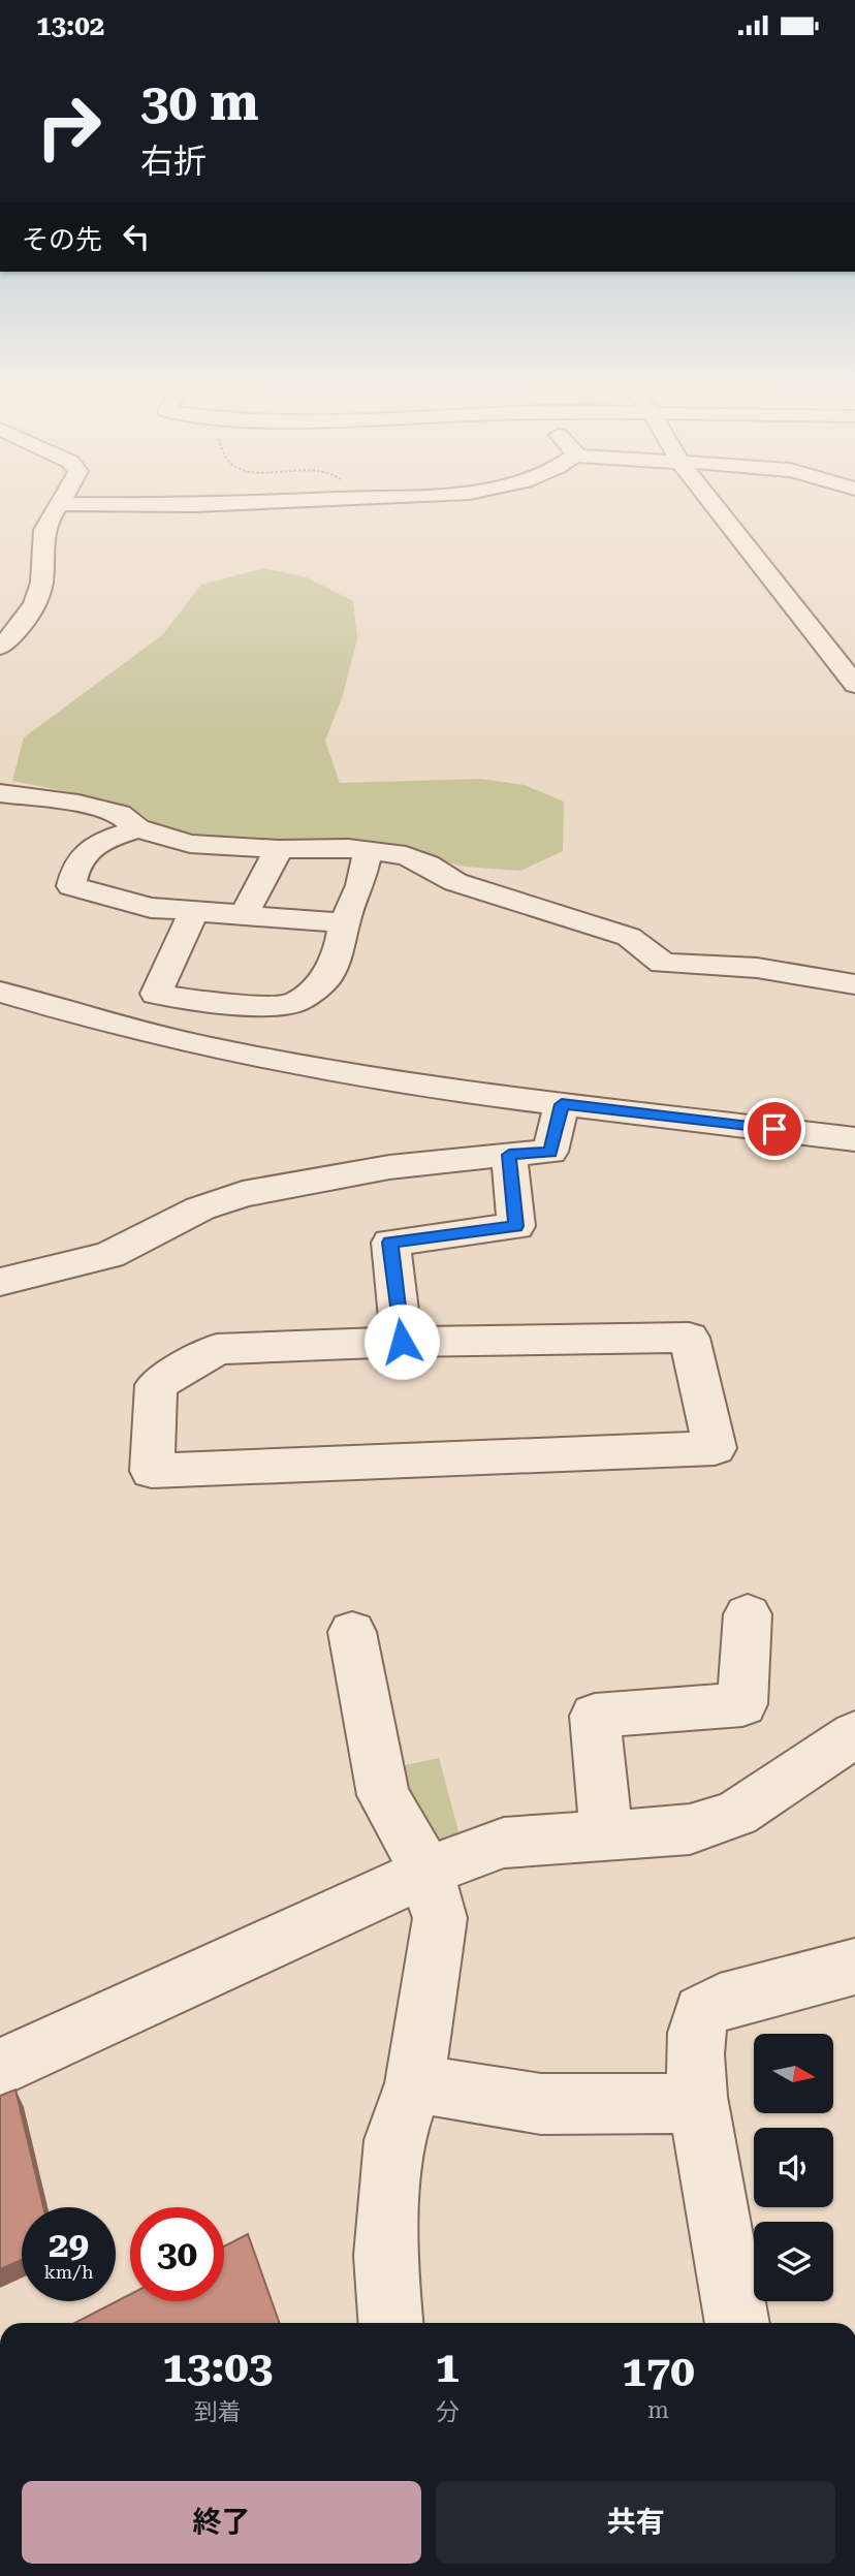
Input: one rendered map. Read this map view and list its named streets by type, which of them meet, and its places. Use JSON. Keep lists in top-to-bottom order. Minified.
{"north":"right","page":{"status":"13:02","turn":["30 m","右折"],"then":"その先","speed":"29 km/h","limit":"30","eta":["13:03","到着","1","分","170","m"],"buttons":["終了","共有"]}}
